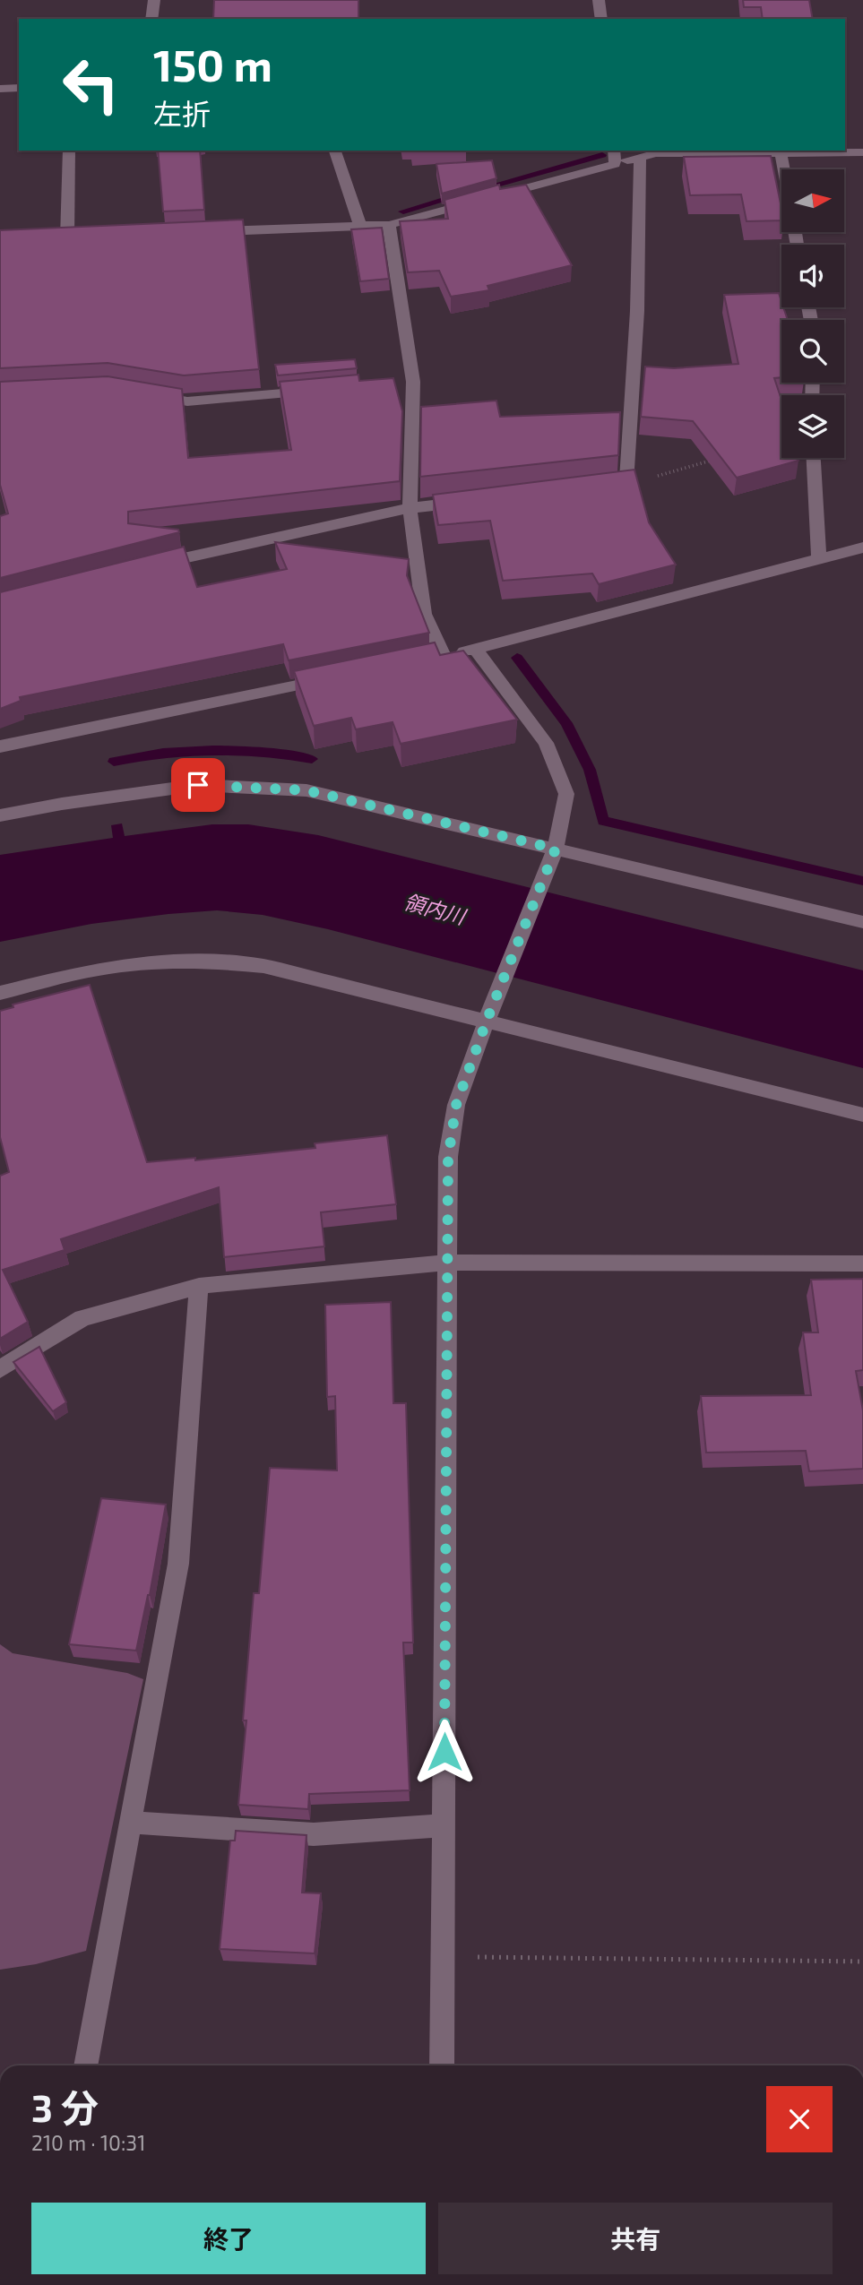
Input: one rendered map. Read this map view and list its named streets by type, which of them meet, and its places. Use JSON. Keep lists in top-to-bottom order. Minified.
{"water":["領内川"],"north":"right","page":{"turn":["150 m","左折"],"heading":["3 分","210 m · 10:31"],"buttons":["終了","共有"]}}
